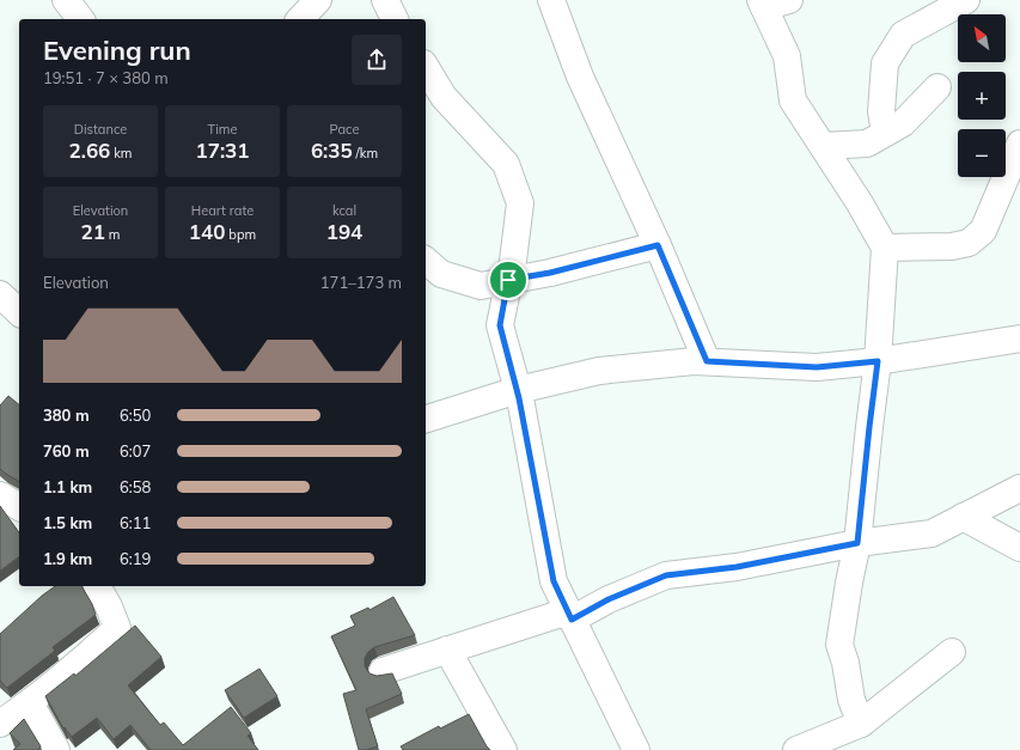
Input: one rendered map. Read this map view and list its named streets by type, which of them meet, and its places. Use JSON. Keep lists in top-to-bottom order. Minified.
{"north":"top left","page":{"map_buttons":["+","−"],"heading":["Evening run","19:51 · 7 × 380 m"],"stats":[["Distance","2.66 km"],["Time","17:31"],["Pace","6:35 /km"],["Elevation","21 m"],["Heart rate","140 bpm"],["kcal","194"]],"chart":["Elevation","171–173 m"],"list":[{"name":"380 m","note":"6:50"},{"name":"760 m","note":"6:07"},{"name":"1.1 km","note":"6:58"},{"name":"1.5 km","note":"6:11"},{"name":"1.9 km","note":"6:19"}]}}
